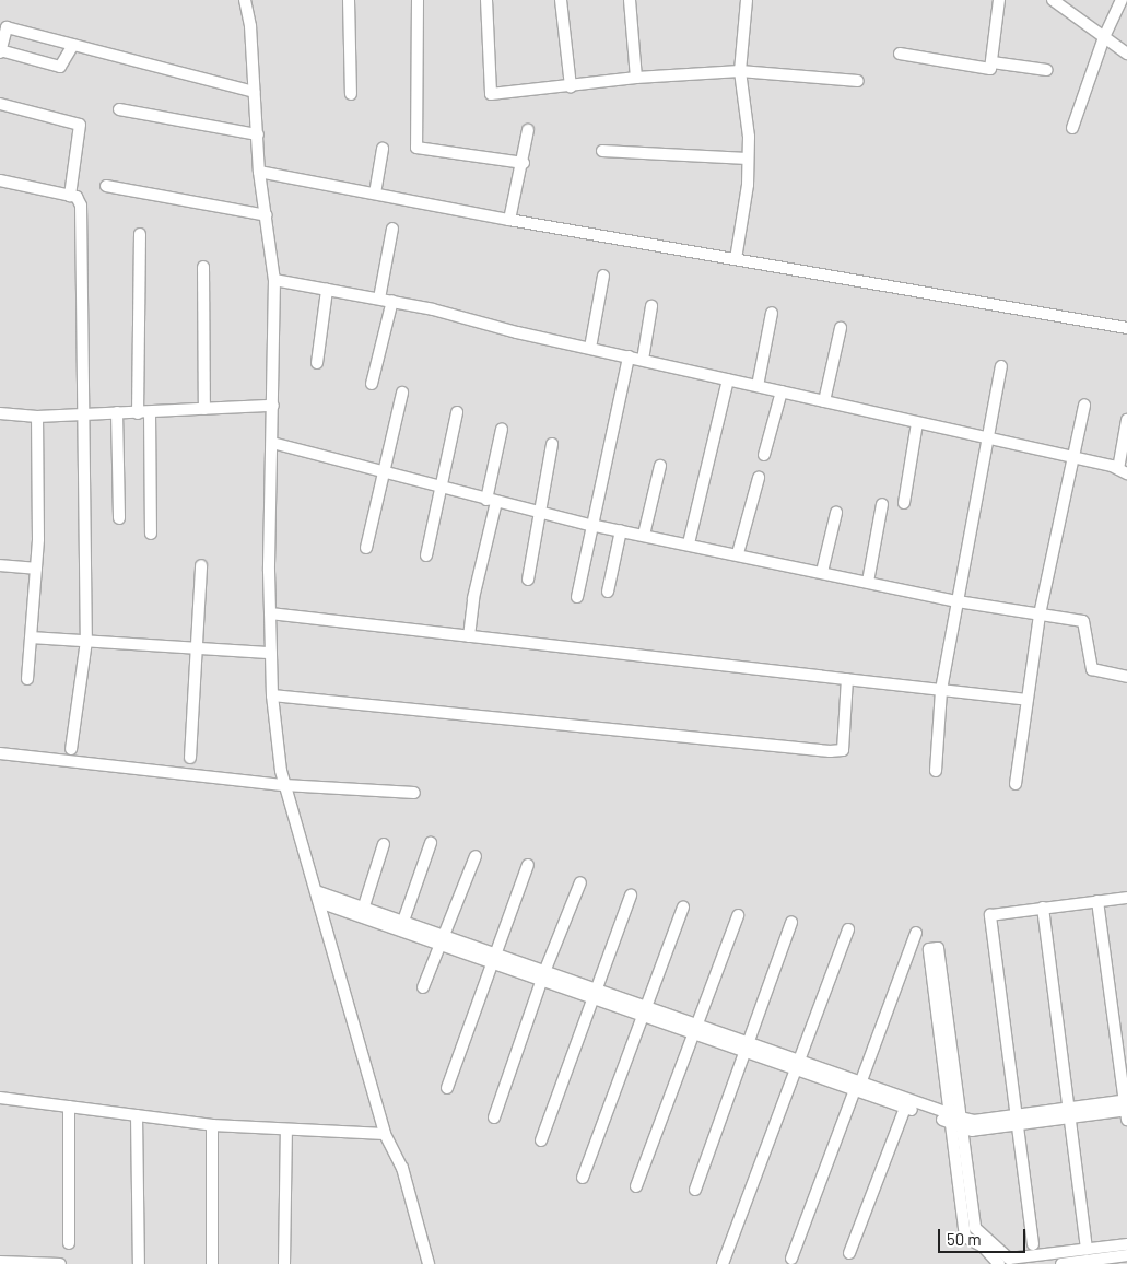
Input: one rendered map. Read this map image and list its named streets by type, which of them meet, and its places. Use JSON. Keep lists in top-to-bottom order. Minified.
{"scale_bar":"50 m"}
